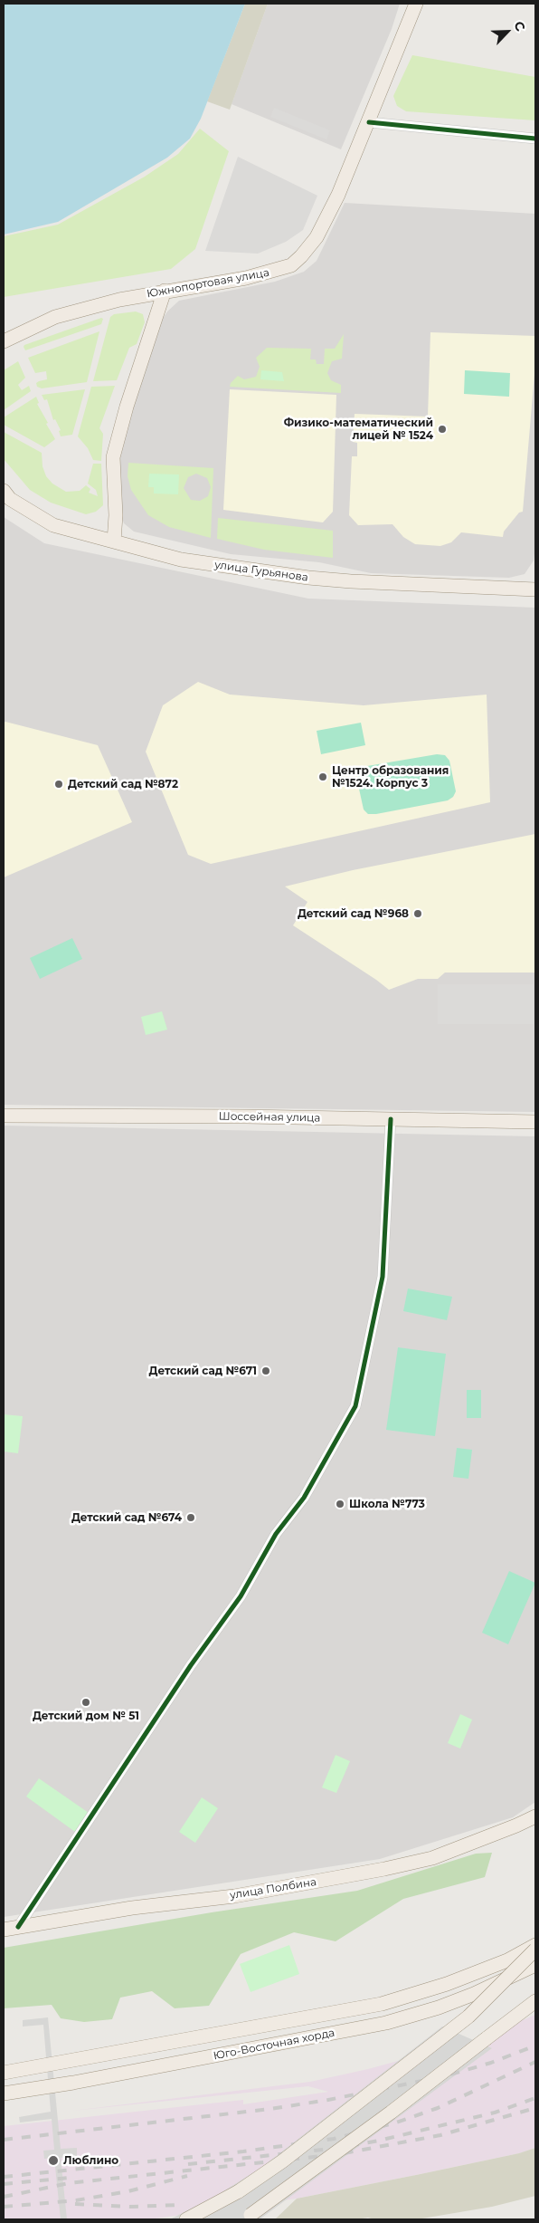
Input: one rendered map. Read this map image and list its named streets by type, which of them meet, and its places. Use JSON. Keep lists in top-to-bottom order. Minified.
{"streets":{"main road":["Южнопортовая улица","улица Гурьянова","Шоссейная улица","улица Полбина","Юго-Восточная хорда"]},"places":["Физико-математический лицей № 1524","Центр образования №1524. Корпус 3","Детский сад №872","Детский сад №968","Детский сад №671","Школа №773","Детский сад №674","Детский дом № 51","Люблино"],"north":"top right"}
